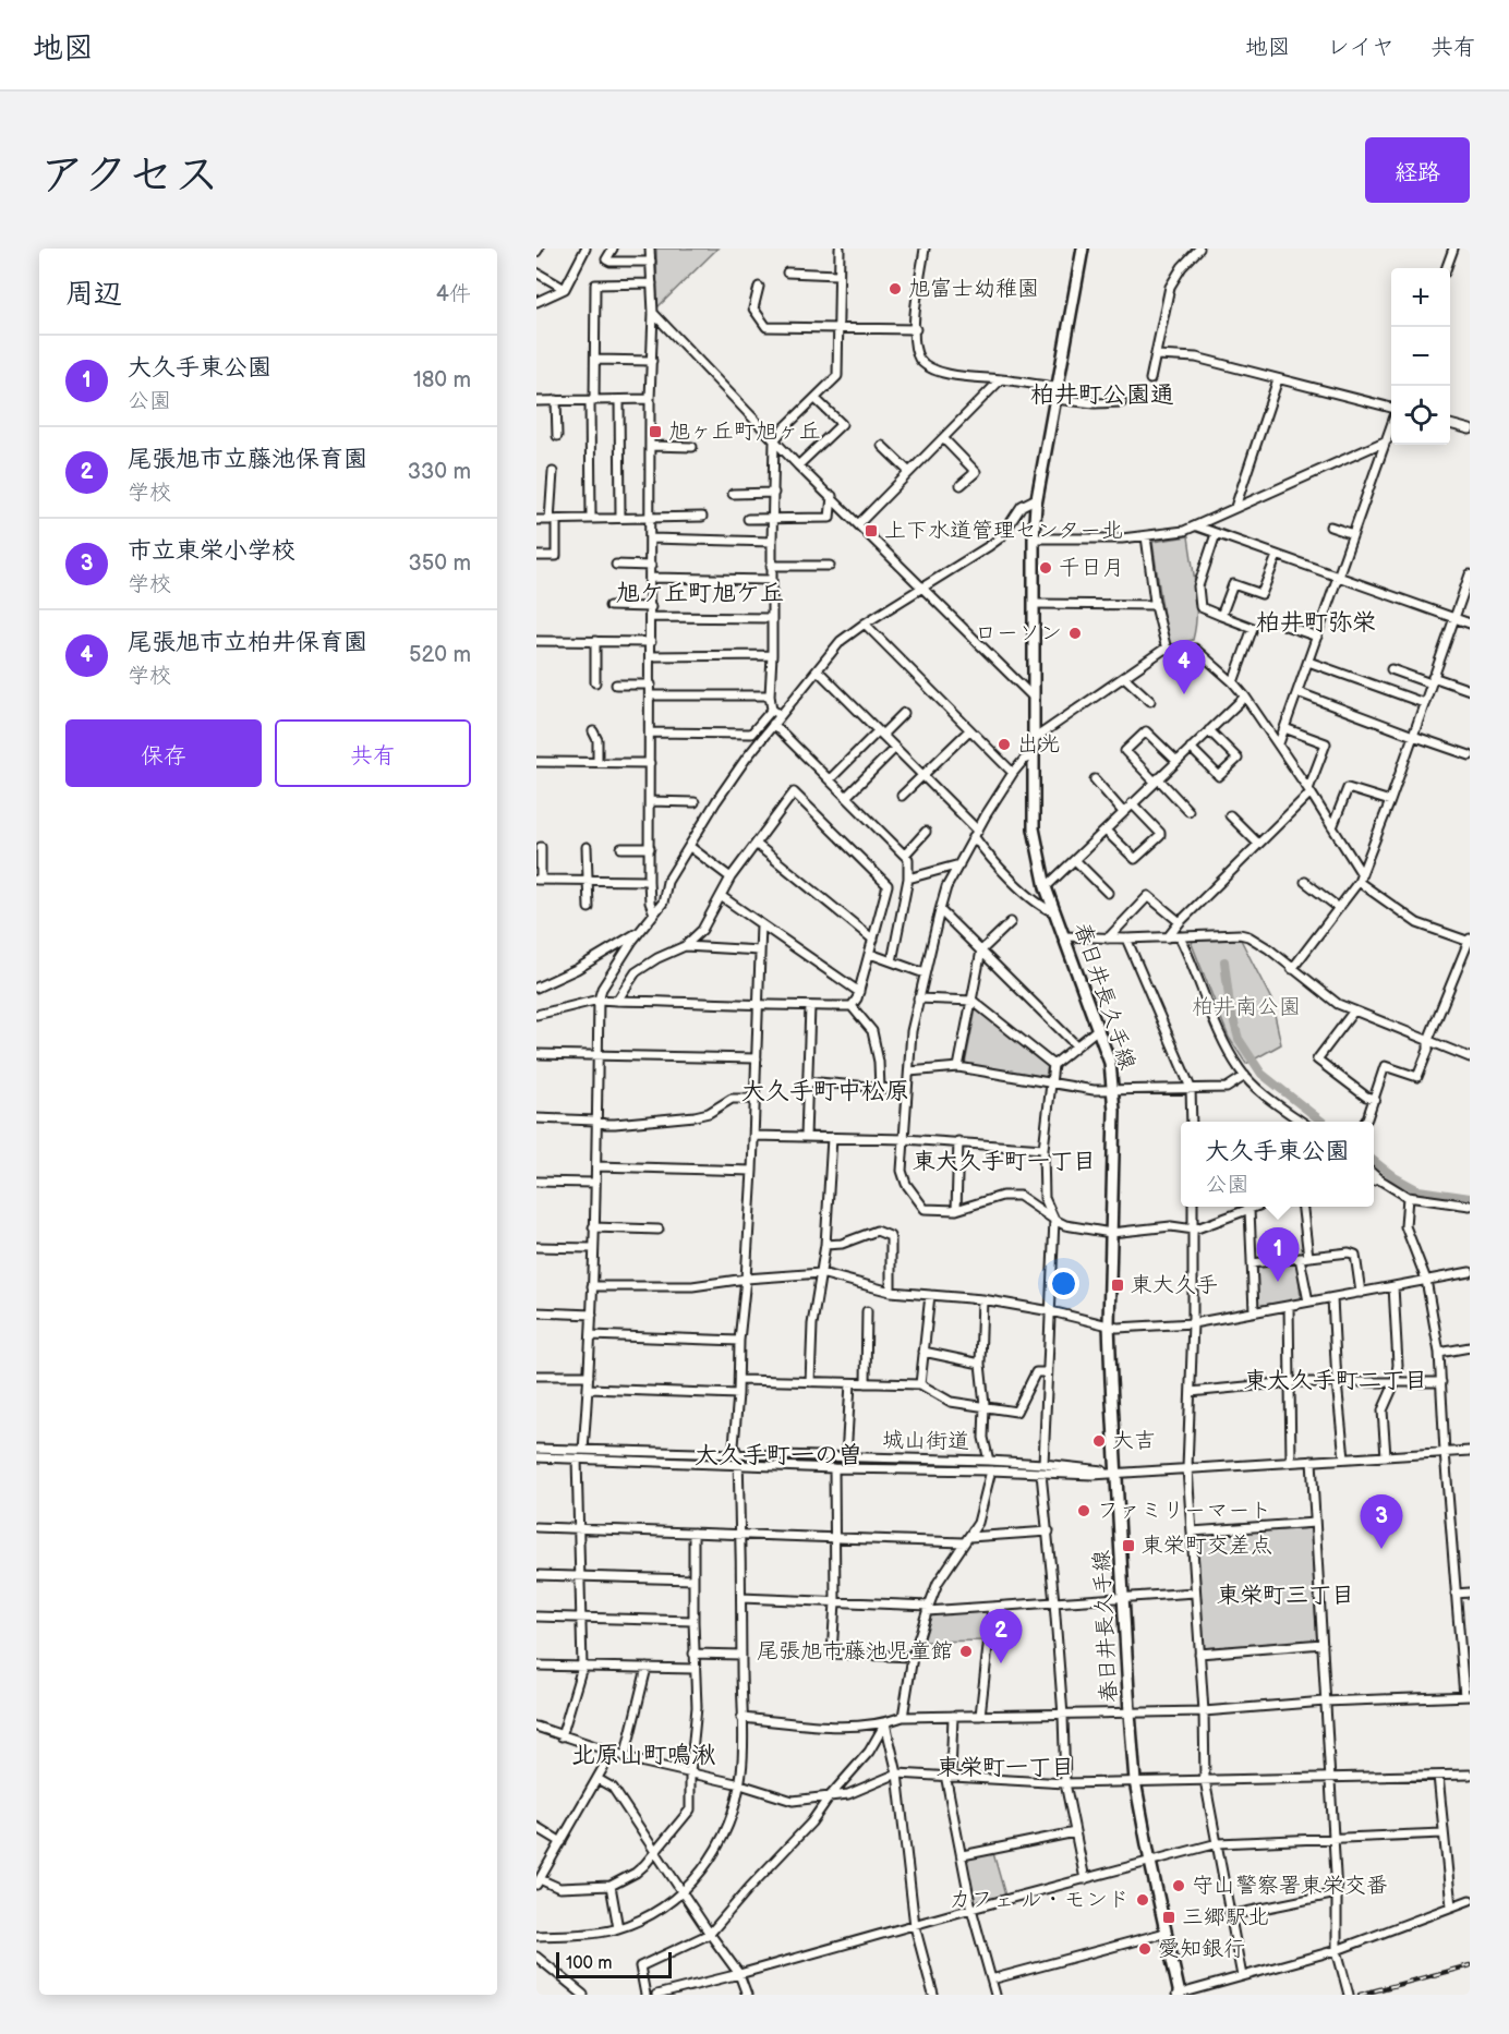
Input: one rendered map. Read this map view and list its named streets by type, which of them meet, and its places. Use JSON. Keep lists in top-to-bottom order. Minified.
{"streets":{"main road":["春日井長久手線"],"street":["城山街道"]},"crossings":[["春日井長久手線","城山街道"]],"districts":["柏井町公園通","旭ケ丘町旭ケ丘","柏井町弥栄","大久手町中松原","東大久手町一丁目","東大久手町二丁目","大久手町一の曽","東栄町三丁目","北原山町鳴湫","東栄町一丁目"],"parks":["柏井南公園"],"places":{"other":["旭富士幼稚園","千日月","ローソン","出光","大吉","ファミリーマート","尾張旭市藤池児童館","守山警察署東栄交番","カフェ ル・モンド","愛知銀行"],"transit":["旭ヶ丘町旭ヶ丘","上下水道管理センター北","東大久手","東栄町交差点","三郷駅北"]},"scale_bar":"100 m","page":{"header":"地図","nav":["地図","レイヤ","共有"],"title":"アクセス","buttons":["経路",["保存","共有"]],"heading":["周辺","4件"],"map_buttons":["+","−"],"list":[{"mark":"1","name":"大久手東公園","note":"公園","value":"180 m"},{"mark":"2","name":"尾張旭市立藤池保育園","note":"学校","value":"330 m"},{"mark":"3","name":"市立東栄小学校","note":"学校","value":"350 m"},{"mark":"4","name":"尾張旭市立柏井保育園","note":"学校","value":"520 m"}],"pins":["4","1","3","2"],"popup":["大久手東公園","公園"],"scale":"100 m"}}
